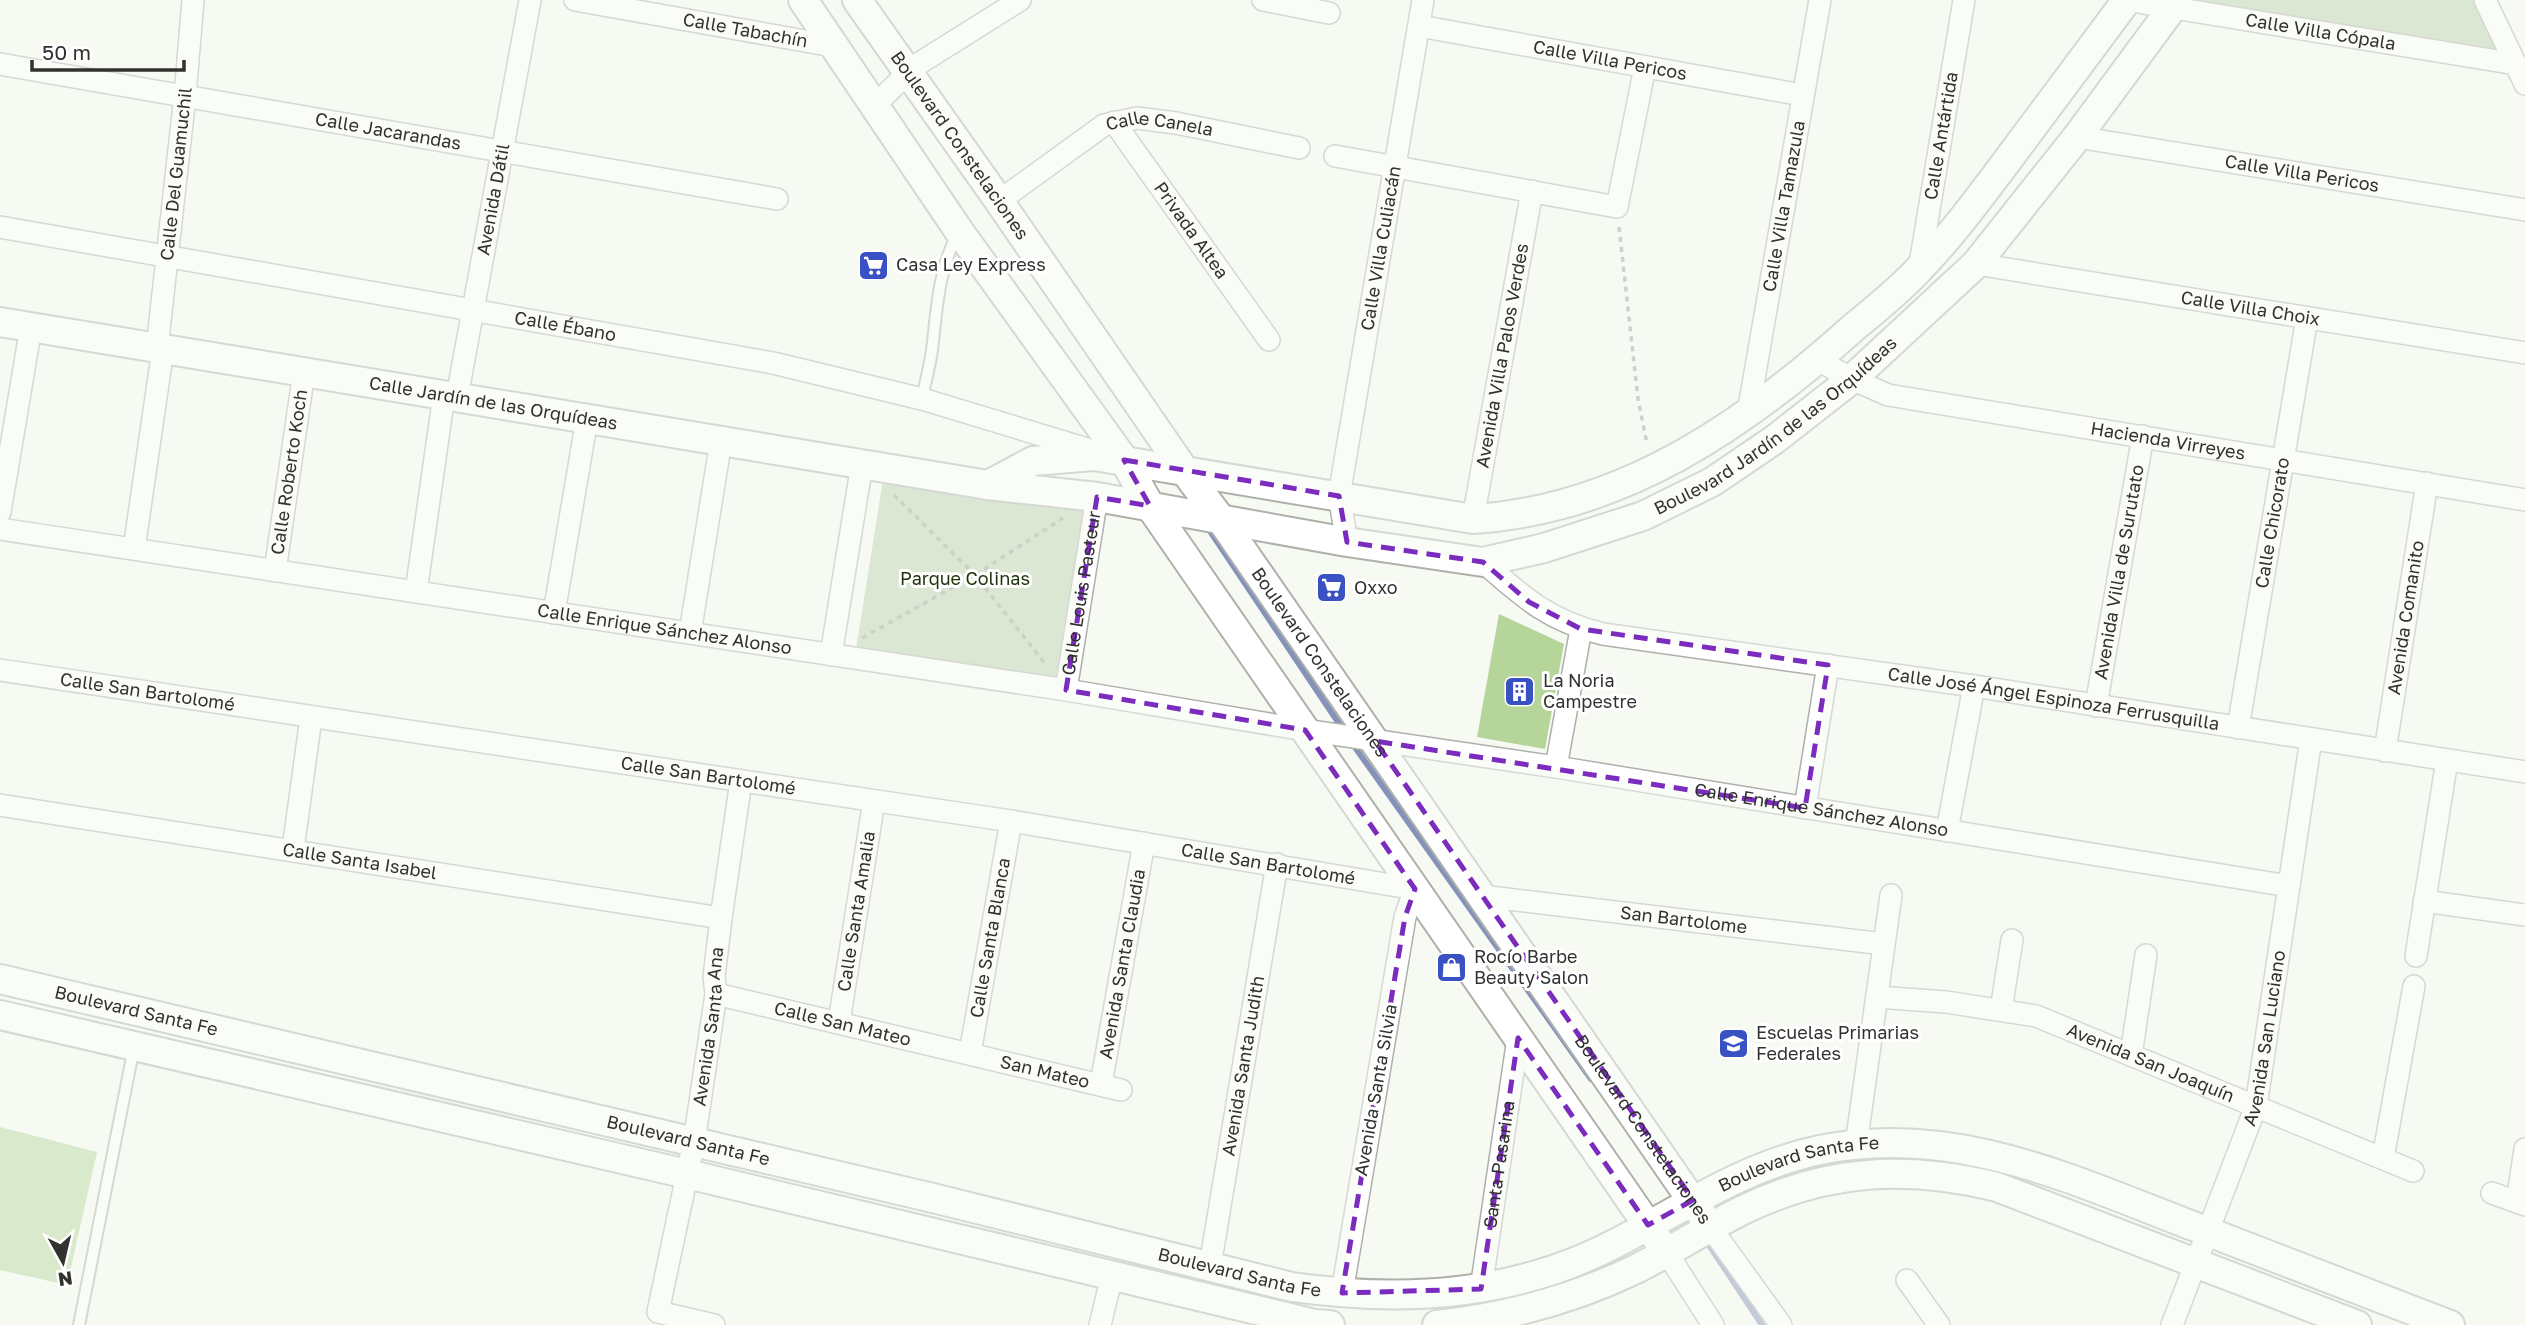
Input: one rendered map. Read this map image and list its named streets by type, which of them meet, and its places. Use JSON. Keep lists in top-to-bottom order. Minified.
{"streets":{"street":["Calle Tabachín","Calle Villa Cópala","Calle Villa Pericos","Calle Jacarandas","Calle Canela","Calle Antártida","Boulevard Constelaciones","Calle Del Guamuchil","Avenida Dátil","Calle Villa Tamazula","Privada Altea","Calle Villa Culiacán","Calle Villa Choix","Calle Ébano","Avenida Villa Palos Verdes","Calle Jardín de las Orquídeas","Boulevard Jardín de las Orquídeas","Hacienda Virreyes","Calle Roberto Koch","Calle Chicorato","Avenida Villa de Surutato","Calle Louis Pasteur","Avenida Comanito","Calle Enrique Sánchez Alonso","Calle San Bartolomé","Calle José Ángel Espinoza Ferrusquilla","Calle Santa Isabel","Calle Santa Amalia","San Bartolome","Calle Santa Blanca","Avenida Santa Claudia","Boulevard Santa Fe","Calle San Mateo","Avenida Santa Ana","Avenida San Luciano","Avenida San Joaquín","Avenida Santa Judith","San Mateo","Avenida Santa Silvia","Santa Pasarina"]},"crossings":[["Calle Tabachín","Boulevard Constelaciones"],["Calle Villa Cópala","Boulevard Jardín de las Orquídeas"],["Calle Villa Pericos","Calle Villa Tamazula"],["Calle Villa Pericos","Calle Villa Culiacán"],["Calle Villa Pericos","Boulevard Jardín de las Orquídeas"],["Calle Jacarandas","Calle Del Guamuchil"],["Calle Jacarandas","Avenida Dátil"],["Calle Canela","Boulevard Constelaciones"],["Calle Canela","Privada Altea"],["Calle Antártida","Boulevard Jardín de las Orquídeas"],["Boulevard Constelaciones","Calle Ébano"],["Boulevard Constelaciones","Calle Jardín de las Orquídeas"],["Boulevard Constelaciones","Boulevard Jardín de las Orquídeas"],["Boulevard Constelaciones","Calle Enrique Sánchez Alonso"],["Boulevard Constelaciones","Calle San Bartolomé"],["Boulevard Constelaciones","San Bartolome"],["Boulevard Constelaciones","Boulevard Santa Fe"],["Boulevard Constelaciones","Avenida Santa Silvia"],["Boulevard Constelaciones","Santa Pasarina"],["Calle Del Guamuchil","Calle Ébano"],["Calle Del Guamuchil","Calle Jardín de las Orquídeas"],["Calle Del Guamuchil","Calle Enrique Sánchez Alonso"],["Avenida Dátil","Calle Ébano"],["Avenida Dátil","Calle Jardín de las Orquídeas"],["Avenida Dátil","Calle Enrique Sánchez Alonso"],["Calle Villa Tamazula","Boulevard Jardín de las Orquídeas"],["Calle Villa Culiacán","Boulevard Jardín de las Orquídeas"],["Calle Villa Choix","Boulevard Jardín de las Orquídeas"],["Calle Villa Choix","Calle Chicorato"],["Calle Ébano","Boulevard Jardín de las Orquídeas"],["Avenida Villa Palos Verdes","Boulevard Jardín de las Orquídeas"],["Calle Jardín de las Orquídeas","Boulevard Jardín de las Orquídeas"],["Calle Jardín de las Orquídeas","Calle Roberto Koch"],["Calle Jardín de las Orquídeas","Calle Louis Pasteur"],["Boulevard Jardín de las Orquídeas","Hacienda Virreyes"],["Boulevard Jardín de las Orquídeas","Calle José Ángel Espinoza Ferrusquilla"],["Hacienda Virreyes","Calle Chicorato"],["Hacienda Virreyes","Avenida Villa de Surutato"],["Hacienda Virreyes","Avenida Comanito"],["Calle Roberto Koch","Calle Enrique Sánchez Alonso"],["Calle Chicorato","Calle José Ángel Espinoza Ferrusquilla"],["Avenida Villa de Surutato","Calle José Ángel Espinoza Ferrusquilla"],["Calle Louis Pasteur","Calle Enrique Sánchez Alonso"],["Avenida Comanito","Calle José Ángel Espinoza Ferrusquilla"],["Calle Enrique Sánchez Alonso","Avenida San Luciano"],["Calle San Bartolomé","Calle Santa Amalia"],["Calle San Bartolomé","Calle Santa Blanca"],["Calle San Bartolomé","Avenida Santa Claudia"],["Calle San Bartolomé","Avenida Santa Ana"],["Calle San Bartolomé","Avenida Santa Judith"],["Calle San Bartolomé","Avenida Santa Silvia"],["Calle José Ángel Espinoza Ferrusquilla","Avenida San Luciano"],["Calle Santa Isabel","Avenida Santa Ana"],["Calle Santa Amalia","Calle San Mateo"],["Calle Santa Blanca","Calle San Mateo"],["Calle Santa Blanca","San Mateo"],["Avenida Santa Claudia","San Mateo"],["Boulevard Santa Fe","Avenida Santa Ana"],["Boulevard Santa Fe","Avenida San Luciano"],["Boulevard Santa Fe","Avenida Santa Judith"],["Boulevard Santa Fe","Avenida Santa Silvia"],["Boulevard Santa Fe","Santa Pasarina"],["Calle San Mateo","Avenida Santa Ana"],["Calle San Mateo","San Mateo"],["Avenida San Luciano","Avenida San Joaquín"]],"parks":["Parque Colinas"],"places":{"supermarket":["Casa Ley Express","Oxxo"],"building":["La Noria Campestre"],"shop":["Rocío Barbe Beauty Salon"],"school or university":["Escuelas Primarias Federales"]},"scale_bar":"50 m","north":"bottom"}
